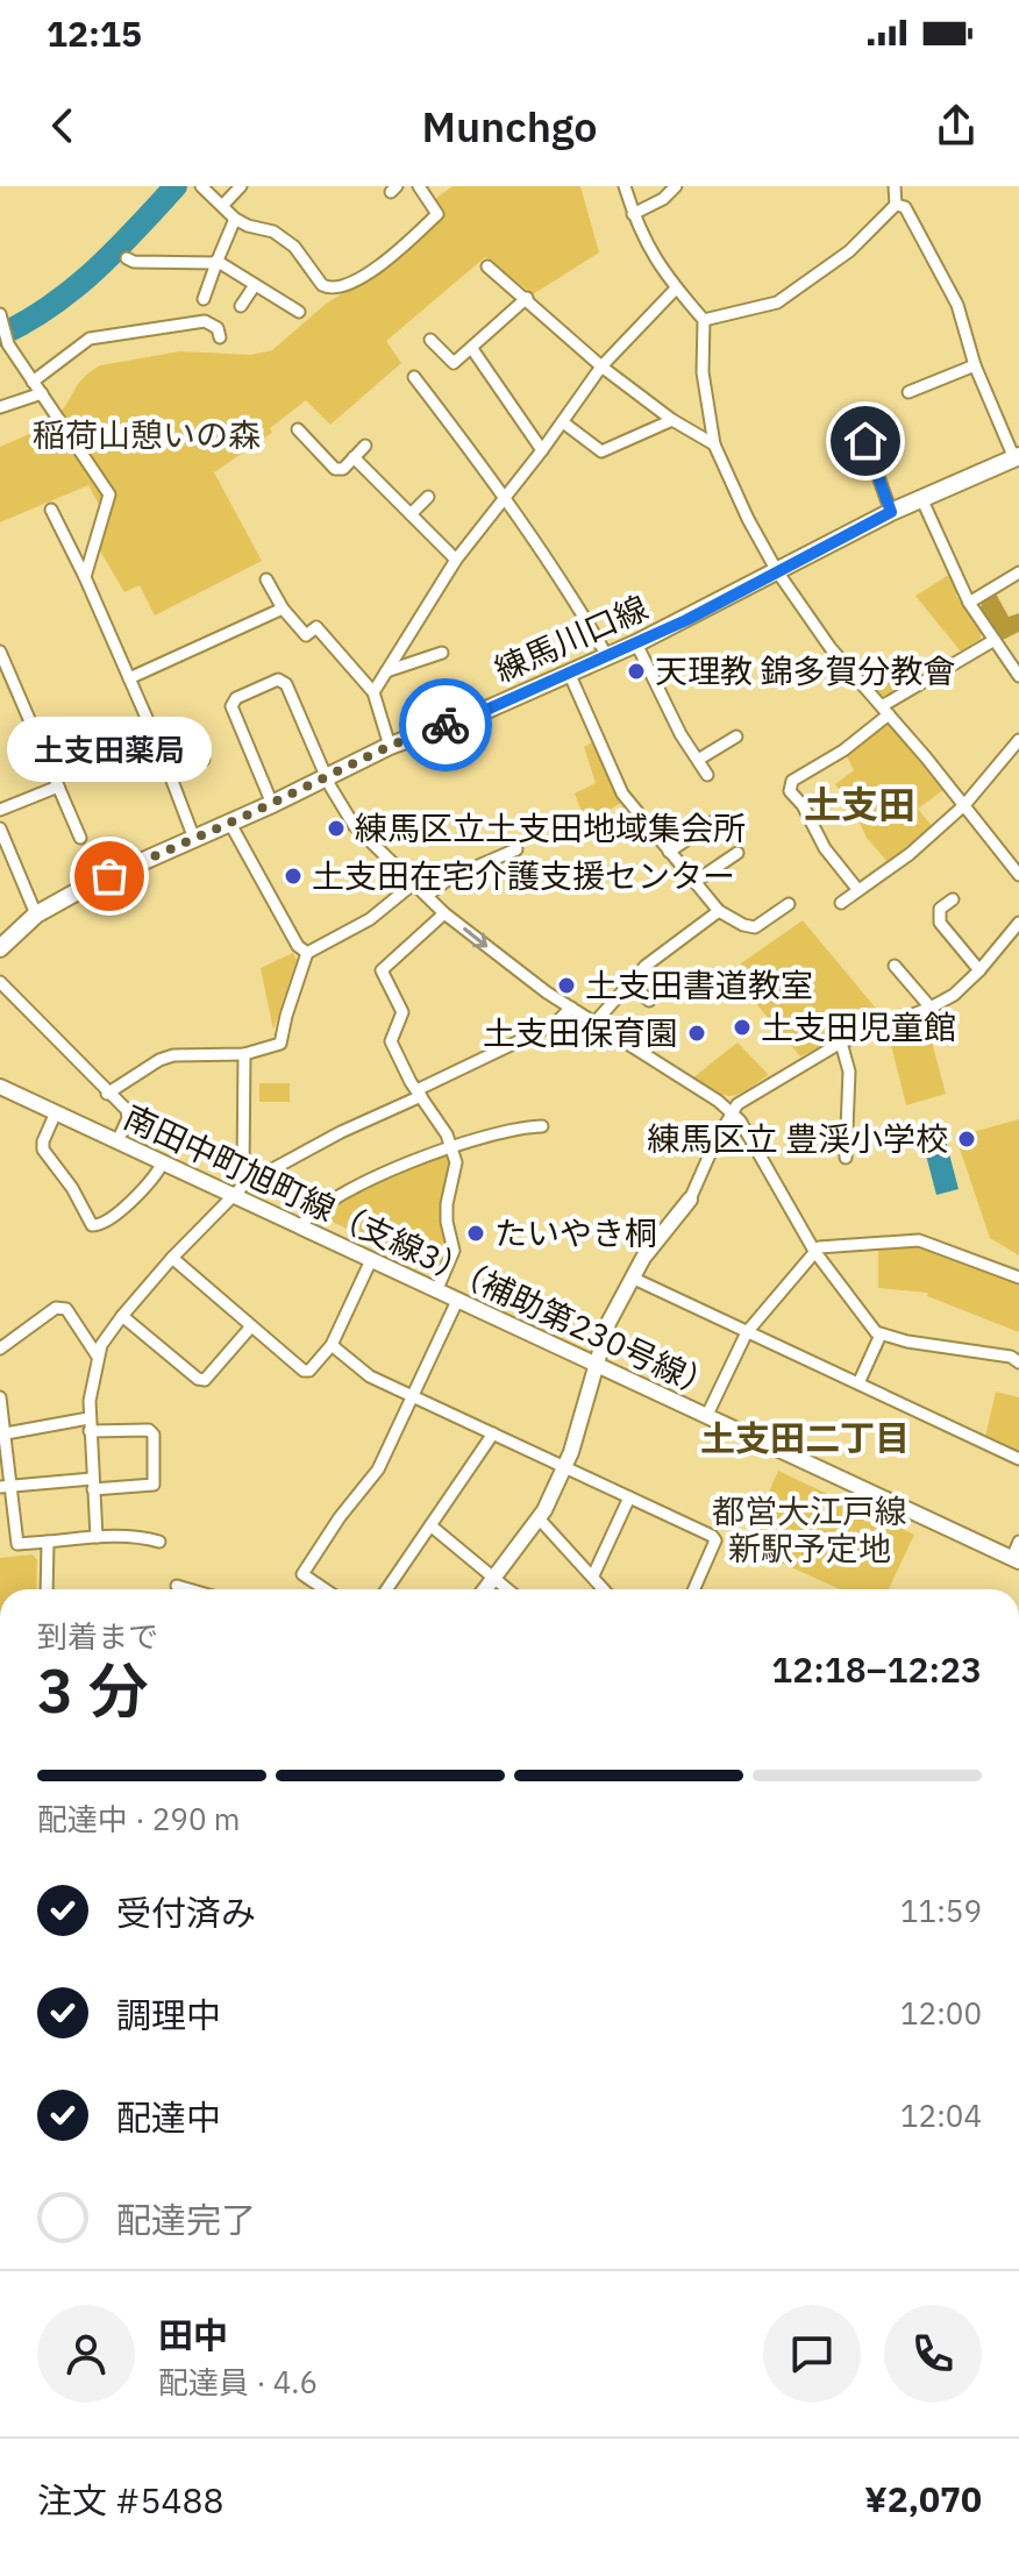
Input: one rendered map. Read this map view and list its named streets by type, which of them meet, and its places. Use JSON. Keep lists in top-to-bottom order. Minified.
{"streets":{"main road":["練馬川口線","南田中町旭町線（支線3）（補助第230号線）"]},"districts":["土支田","土支田二丁目"],"parks":["稲荷山憩いの森","都営大江戸線 新駅予定地"],"places":["天理教 錦多賀分教會","練馬区立土支田地域集会所","土支田薬局","土支田在宅介護支援センター","土支田書道教室","土支田児童館","土支田保育園","練馬区立 豊渓小学校","たいやき桐"],"page":{"status":"12:15","header":"Munchgo","bubble":"土支田薬局","heading":["3 分","到着まで","12:18–12:23"],"panel":["田中","配達員 · 4.6","注文 #5488","¥2,070"],"bar":"配達中 · 290 m","list":[["受付済み","11:59"],["調理中","12:00"],["配達中","12:04"],"配達完了"]}}
